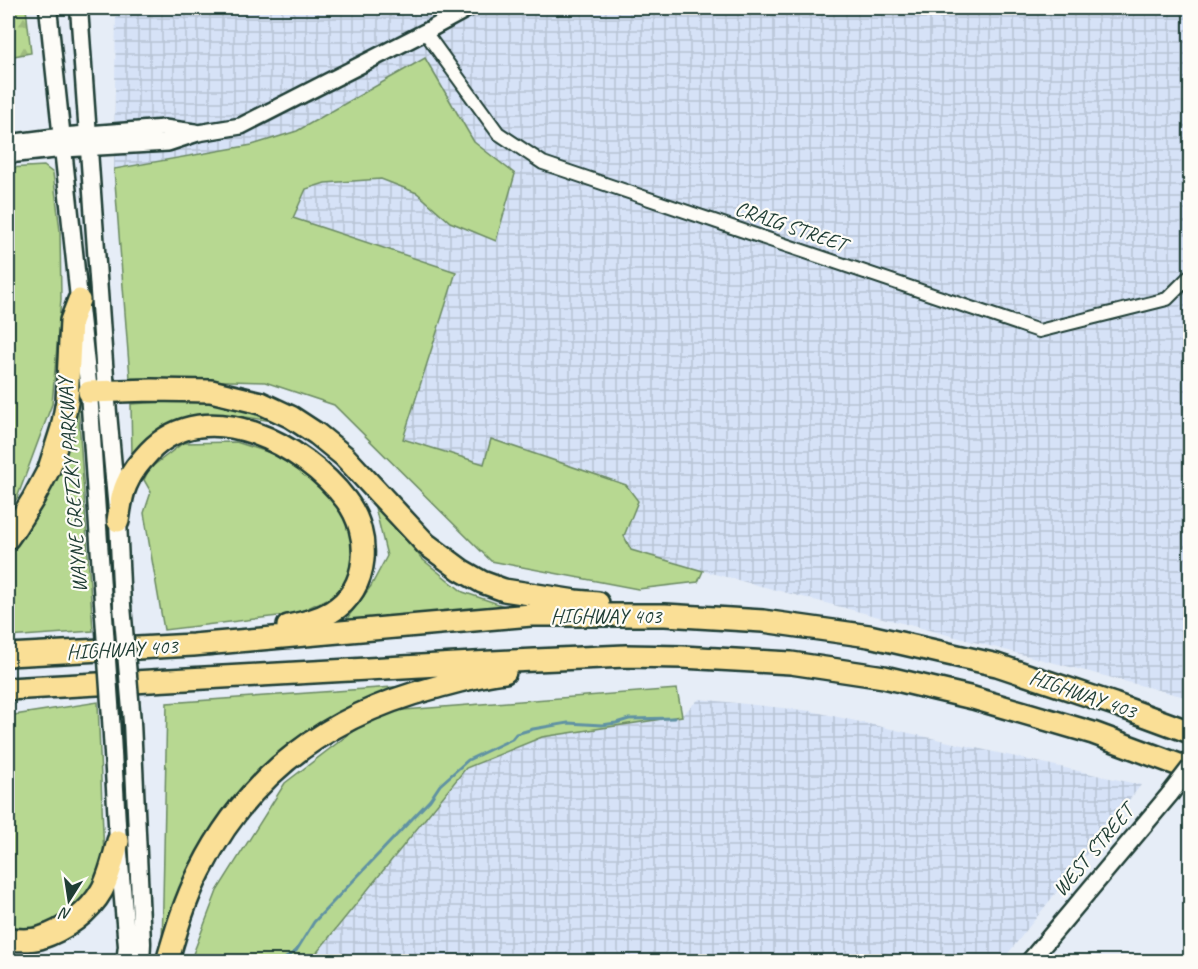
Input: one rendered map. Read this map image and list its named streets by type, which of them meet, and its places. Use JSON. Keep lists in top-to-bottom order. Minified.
{"streets":{"highway":["HIGHWAY 403"],"main road":["WAYNE GRETZKY PARKWAY","WEST STREET"],"street":["CRAIG STREET"]},"crossings":[["HIGHWAY 403","WEST STREET"]],"north":"bottom"}
